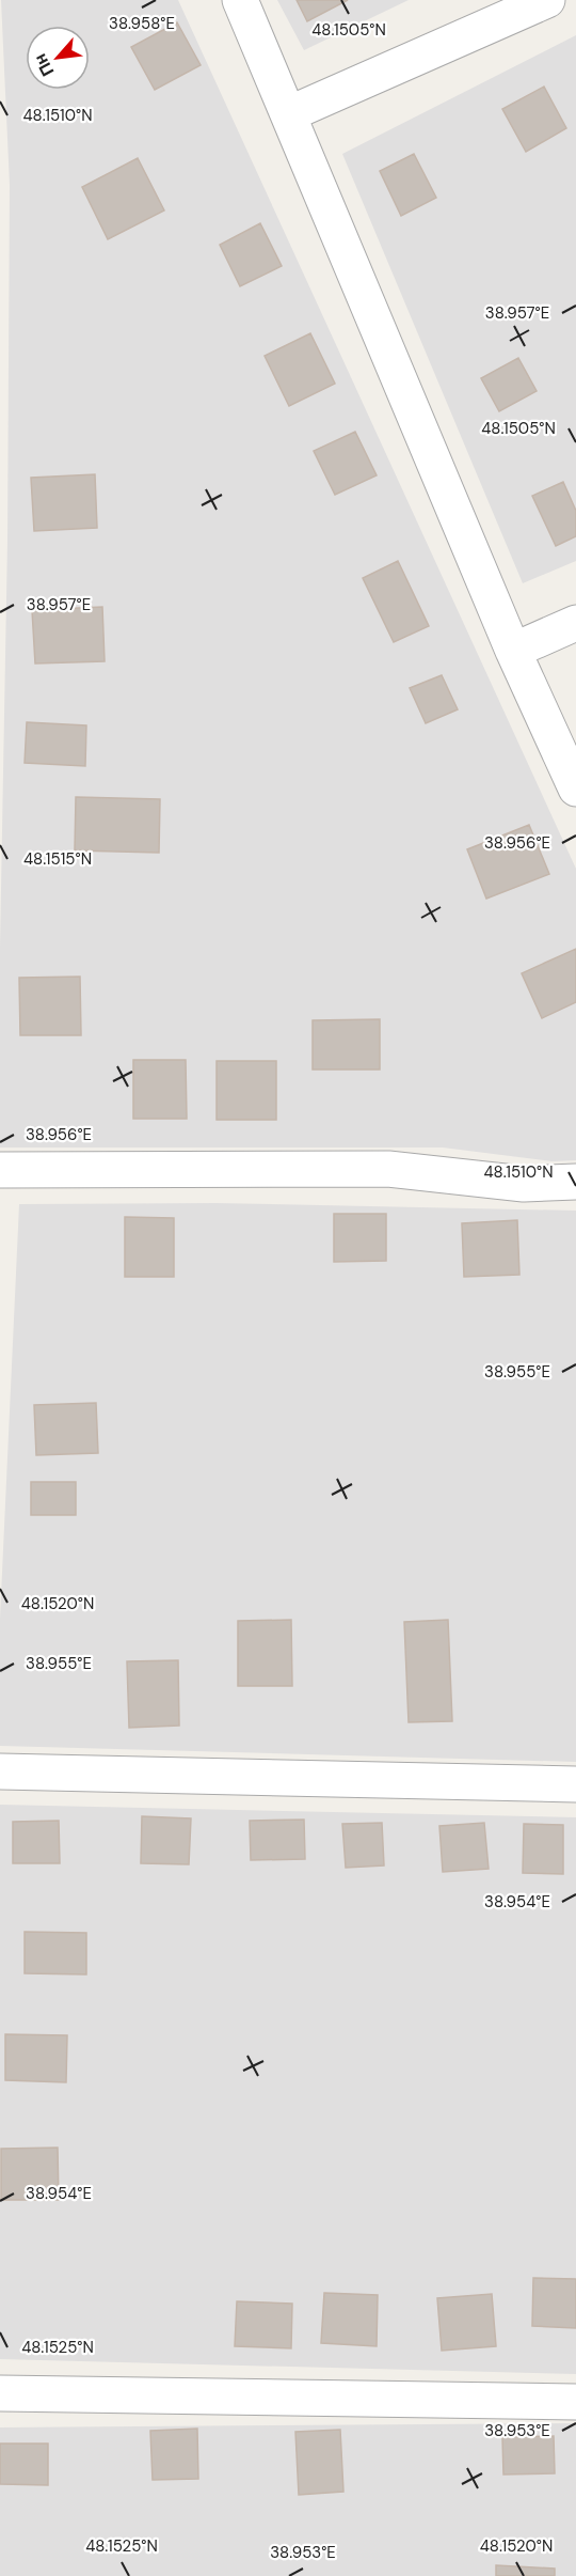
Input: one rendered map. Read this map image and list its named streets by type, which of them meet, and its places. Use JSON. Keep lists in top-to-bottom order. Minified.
{"north":"bottom left","coordinates":["38.958°E","48.1505°N","48.1510°N","38.957°E","38.956°E","48.1515°N","38.955°E","48.1520°N","38.954°E","48.1525°N","38.953°E"]}
